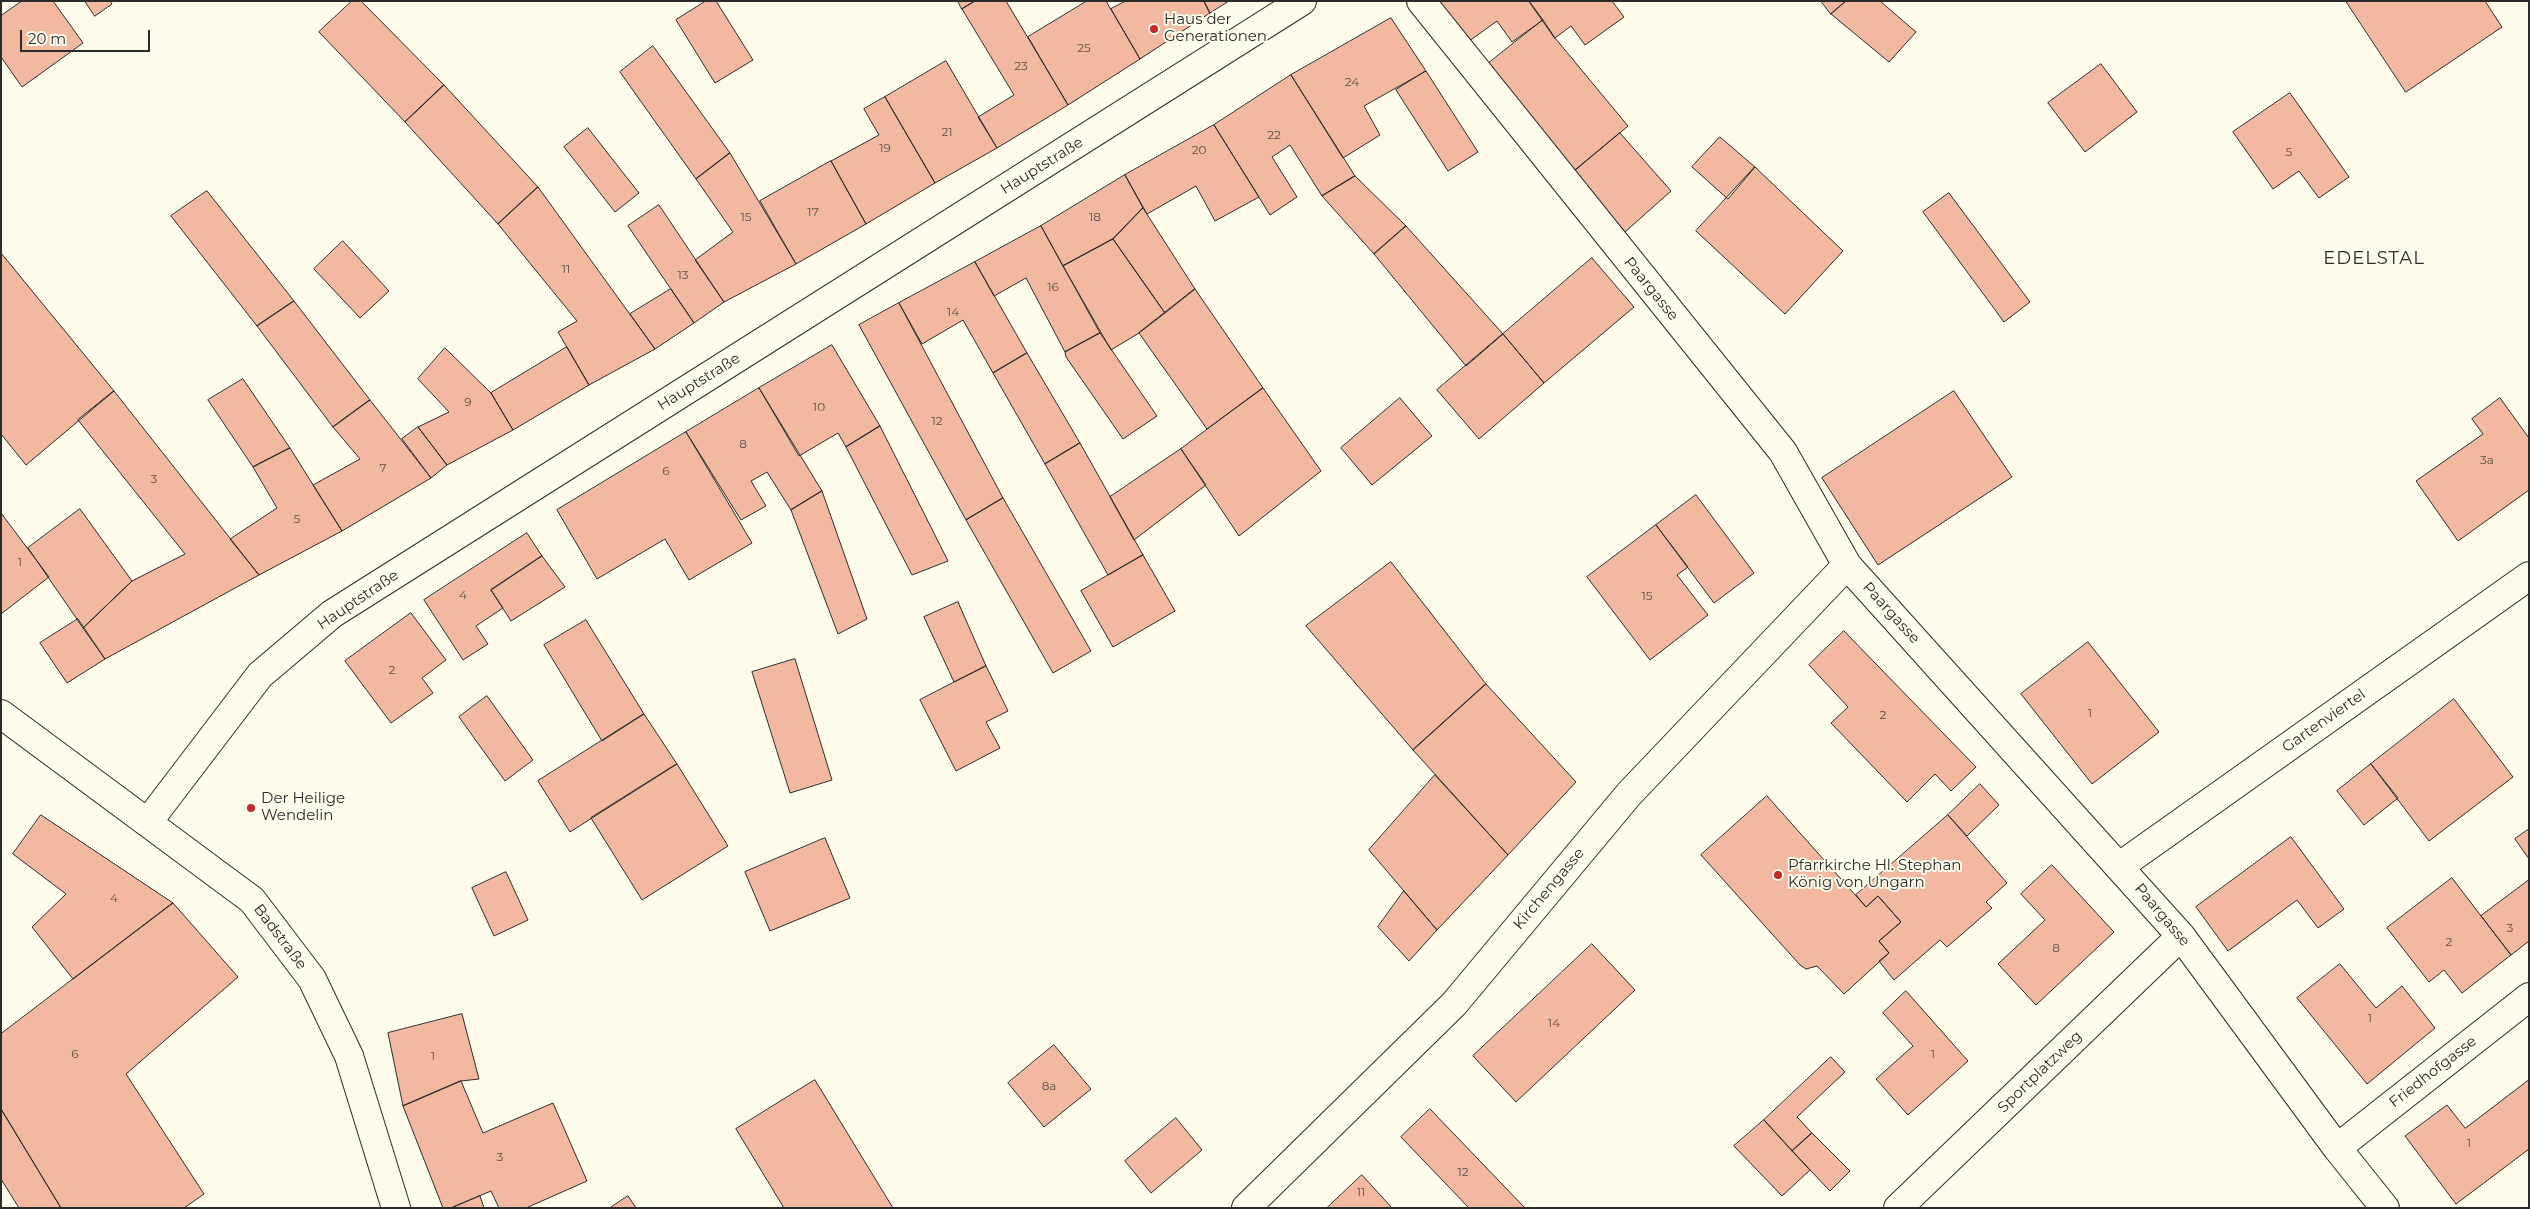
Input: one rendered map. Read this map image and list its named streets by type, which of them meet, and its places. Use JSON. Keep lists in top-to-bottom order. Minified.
{"streets":{"street":["Hauptstraße","Paargasse","Gartenviertel","Kirchengasse","Badstraße","Sportplatzweg","Friedhofgasse"]},"crossings":[["Hauptstraße","Badstraße"],["Paargasse","Gartenviertel"],["Paargasse","Kirchengasse"],["Paargasse","Sportplatzweg"],["Paargasse","Friedhofgasse"]],"districts":["EDELSTAL"],"places":["Haus der Generationen","Der Heilige Wendelin","Pfarrkirche Hl. Stephan König von Ungarn"],"house_numbers":["25","23","24","21","22","19","20","5","17","15","18","11","13","16","14","9","10","12","8","3a","7","6","3","5","1","4","15","2","1","2","4","3","2","8","1","14","6","1","1","8a","1","3","12","11"],"scale_bar":"20 m"}
